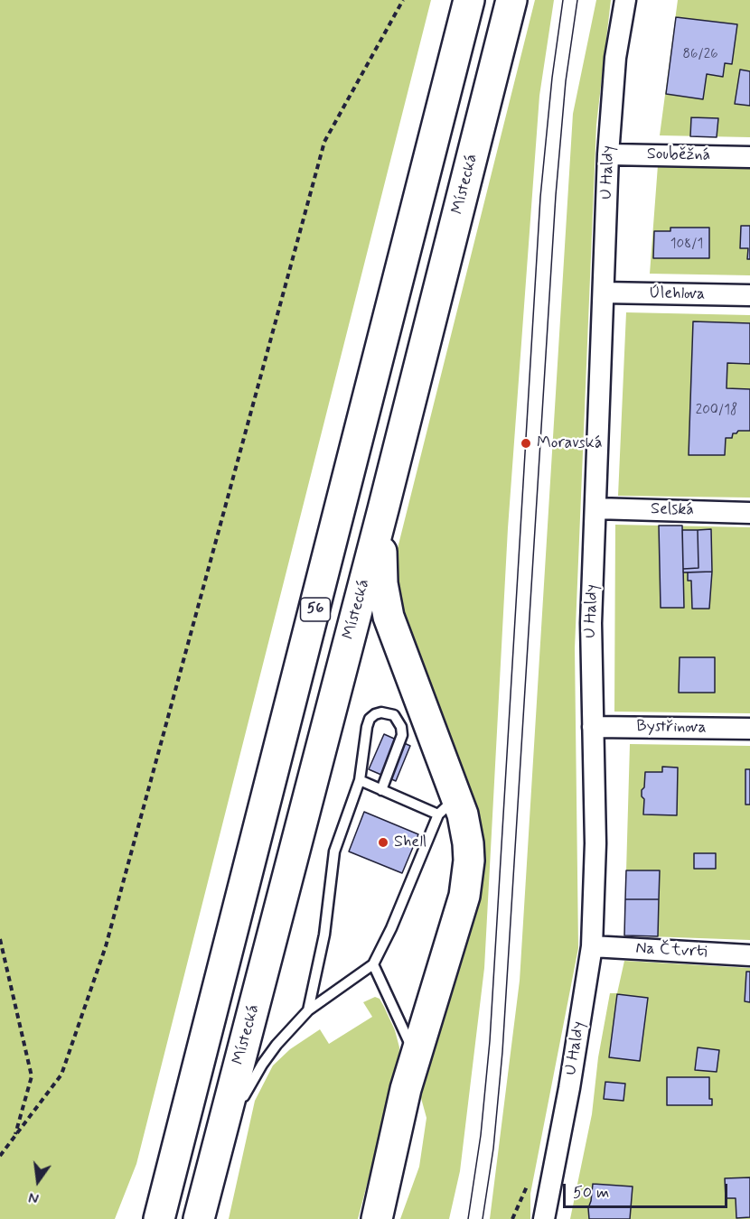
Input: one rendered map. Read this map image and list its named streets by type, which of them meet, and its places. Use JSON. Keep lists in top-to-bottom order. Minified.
{"streets":{"highway":["Místecká","56"],"street":["Souběžná","U Haldy","Úlehlova","Selská","Bystřinova","Na Čtvrti"]},"crossings":[["Souběžná","U Haldy"],["U Haldy","Úlehlova"],["U Haldy","Selská"],["U Haldy","Bystřinova"],["U Haldy","Na Čtvrti"]],"places":["Moravská","Shell"],"house_numbers":["86/26","108/1","200/18"],"scale_bar":"50 m","north":"bottom"}
